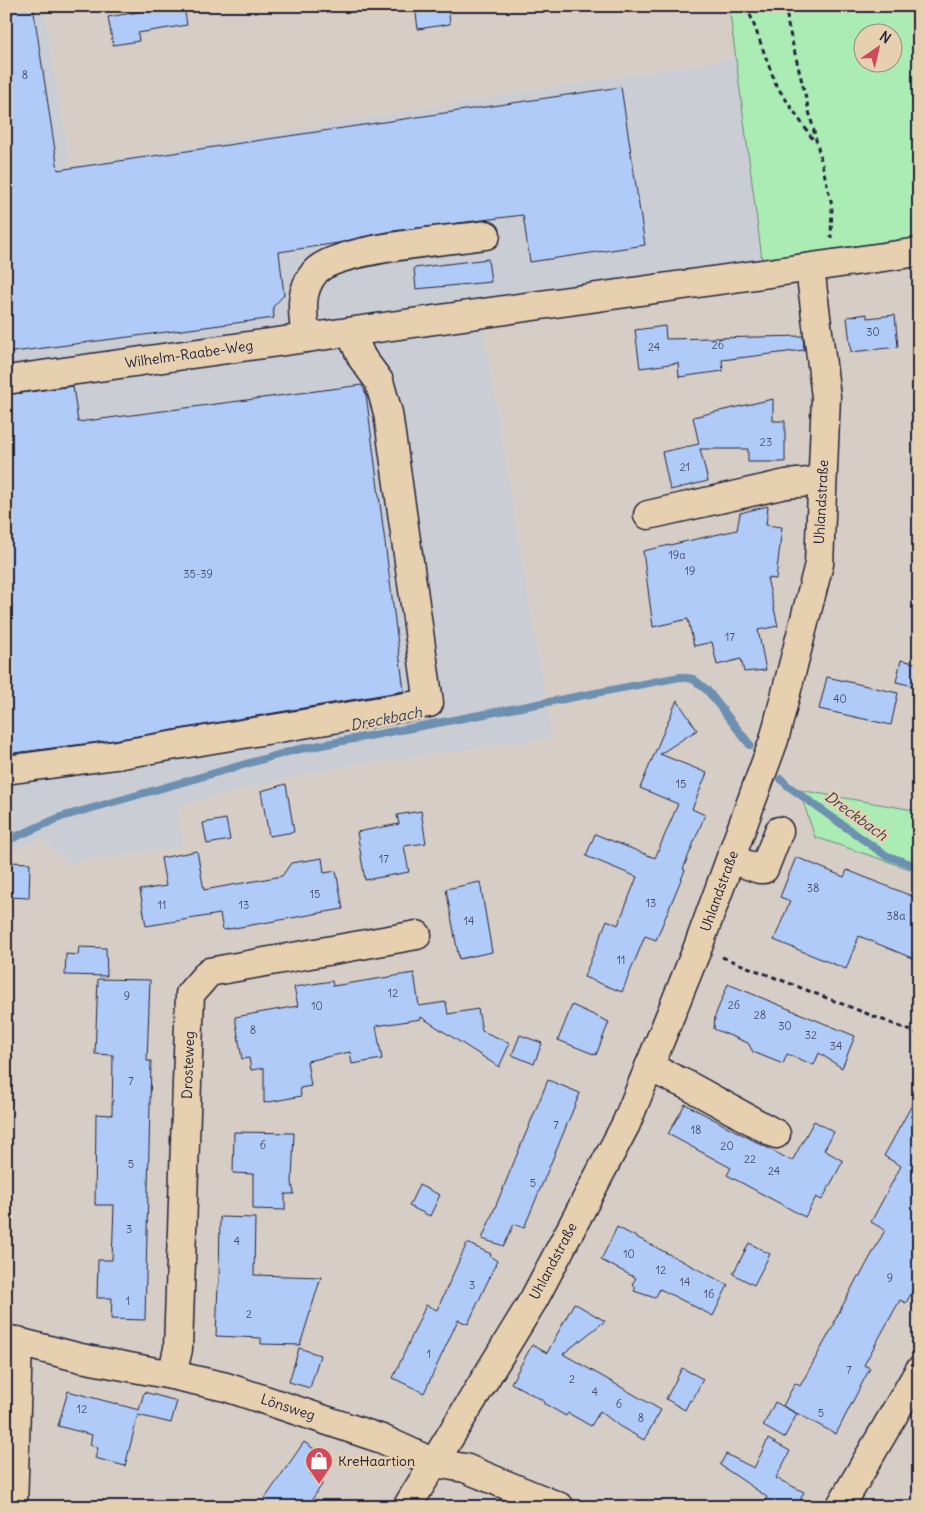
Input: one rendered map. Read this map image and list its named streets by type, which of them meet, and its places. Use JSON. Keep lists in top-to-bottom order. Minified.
{"streets":{"street":["Wilhelm-Raabe-Weg","Uhlandstraße","Drosteweg","Lönsweg"]},"crossings":[["Wilhelm-Raabe-Weg","Uhlandstraße"],["Uhlandstraße","Lönsweg"],["Drosteweg","Lönsweg"]],"water":["Dreckbach"],"places":{"shop":["KreHaartion"]},"house_numbers":["8","30","26","24","23","21","19a","19","35-39","17","40","15","17","38","15","13","11","13","38a","14","11","12","9","26","10","28","30","8","32","34","7","7","18","6","20","22","5","24","5","3","4","10","12","9","14","3","16","1","2","1","7","2","4","6","12","5","8"],"north":"top right"}
